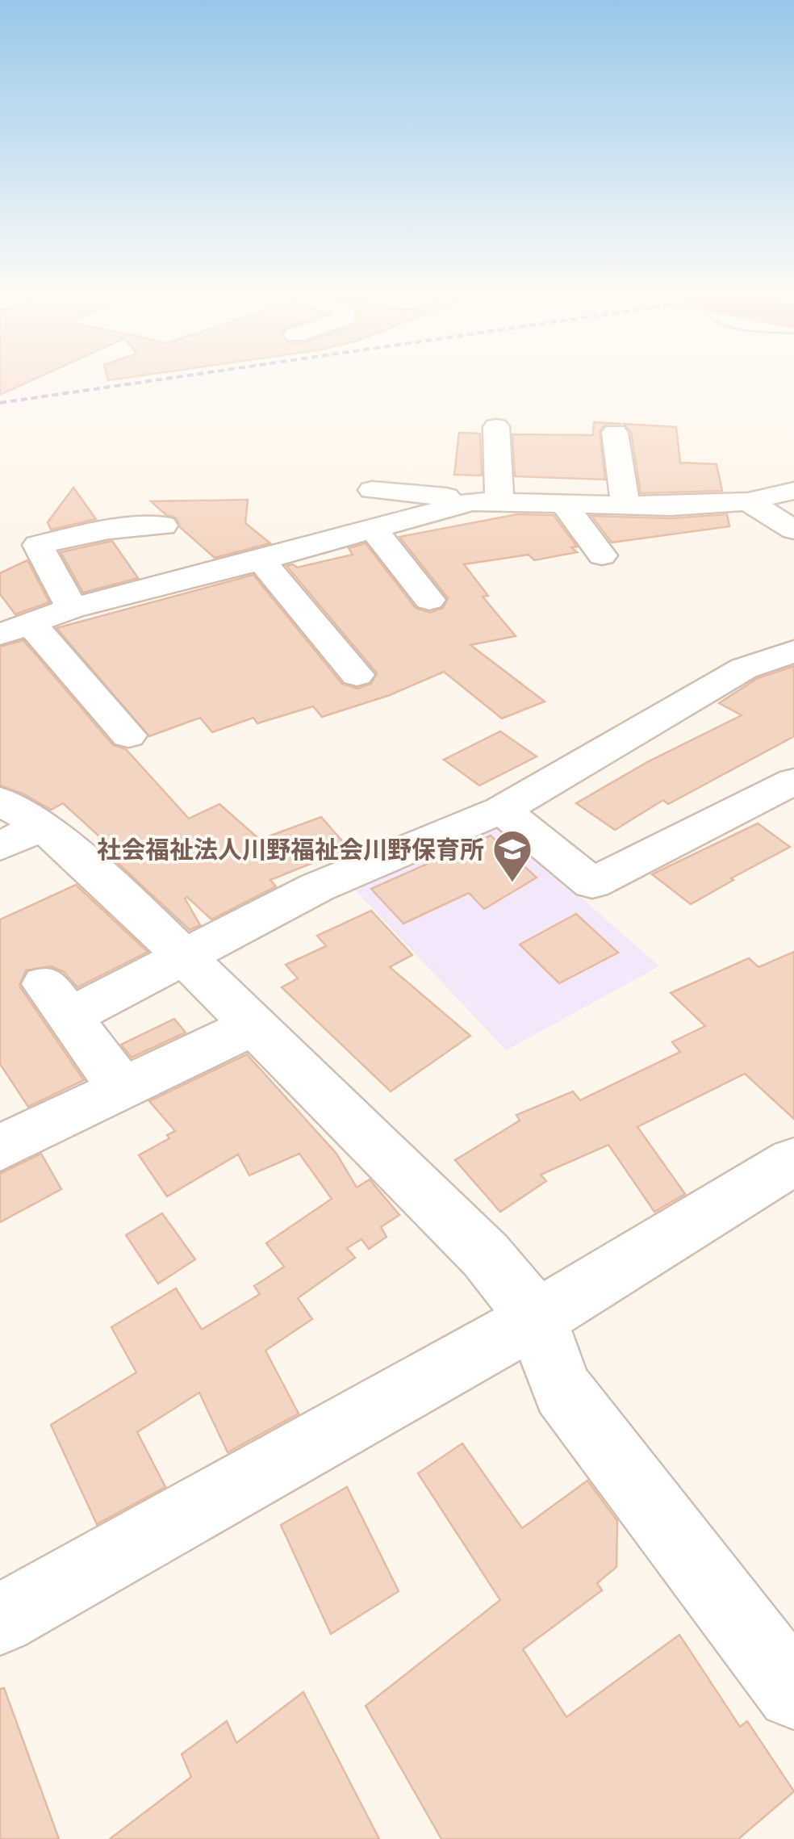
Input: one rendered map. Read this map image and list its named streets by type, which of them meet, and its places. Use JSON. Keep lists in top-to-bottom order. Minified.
{"places":{"school or university":["社会福祉法人川野福祉会川野保育所"]}}
